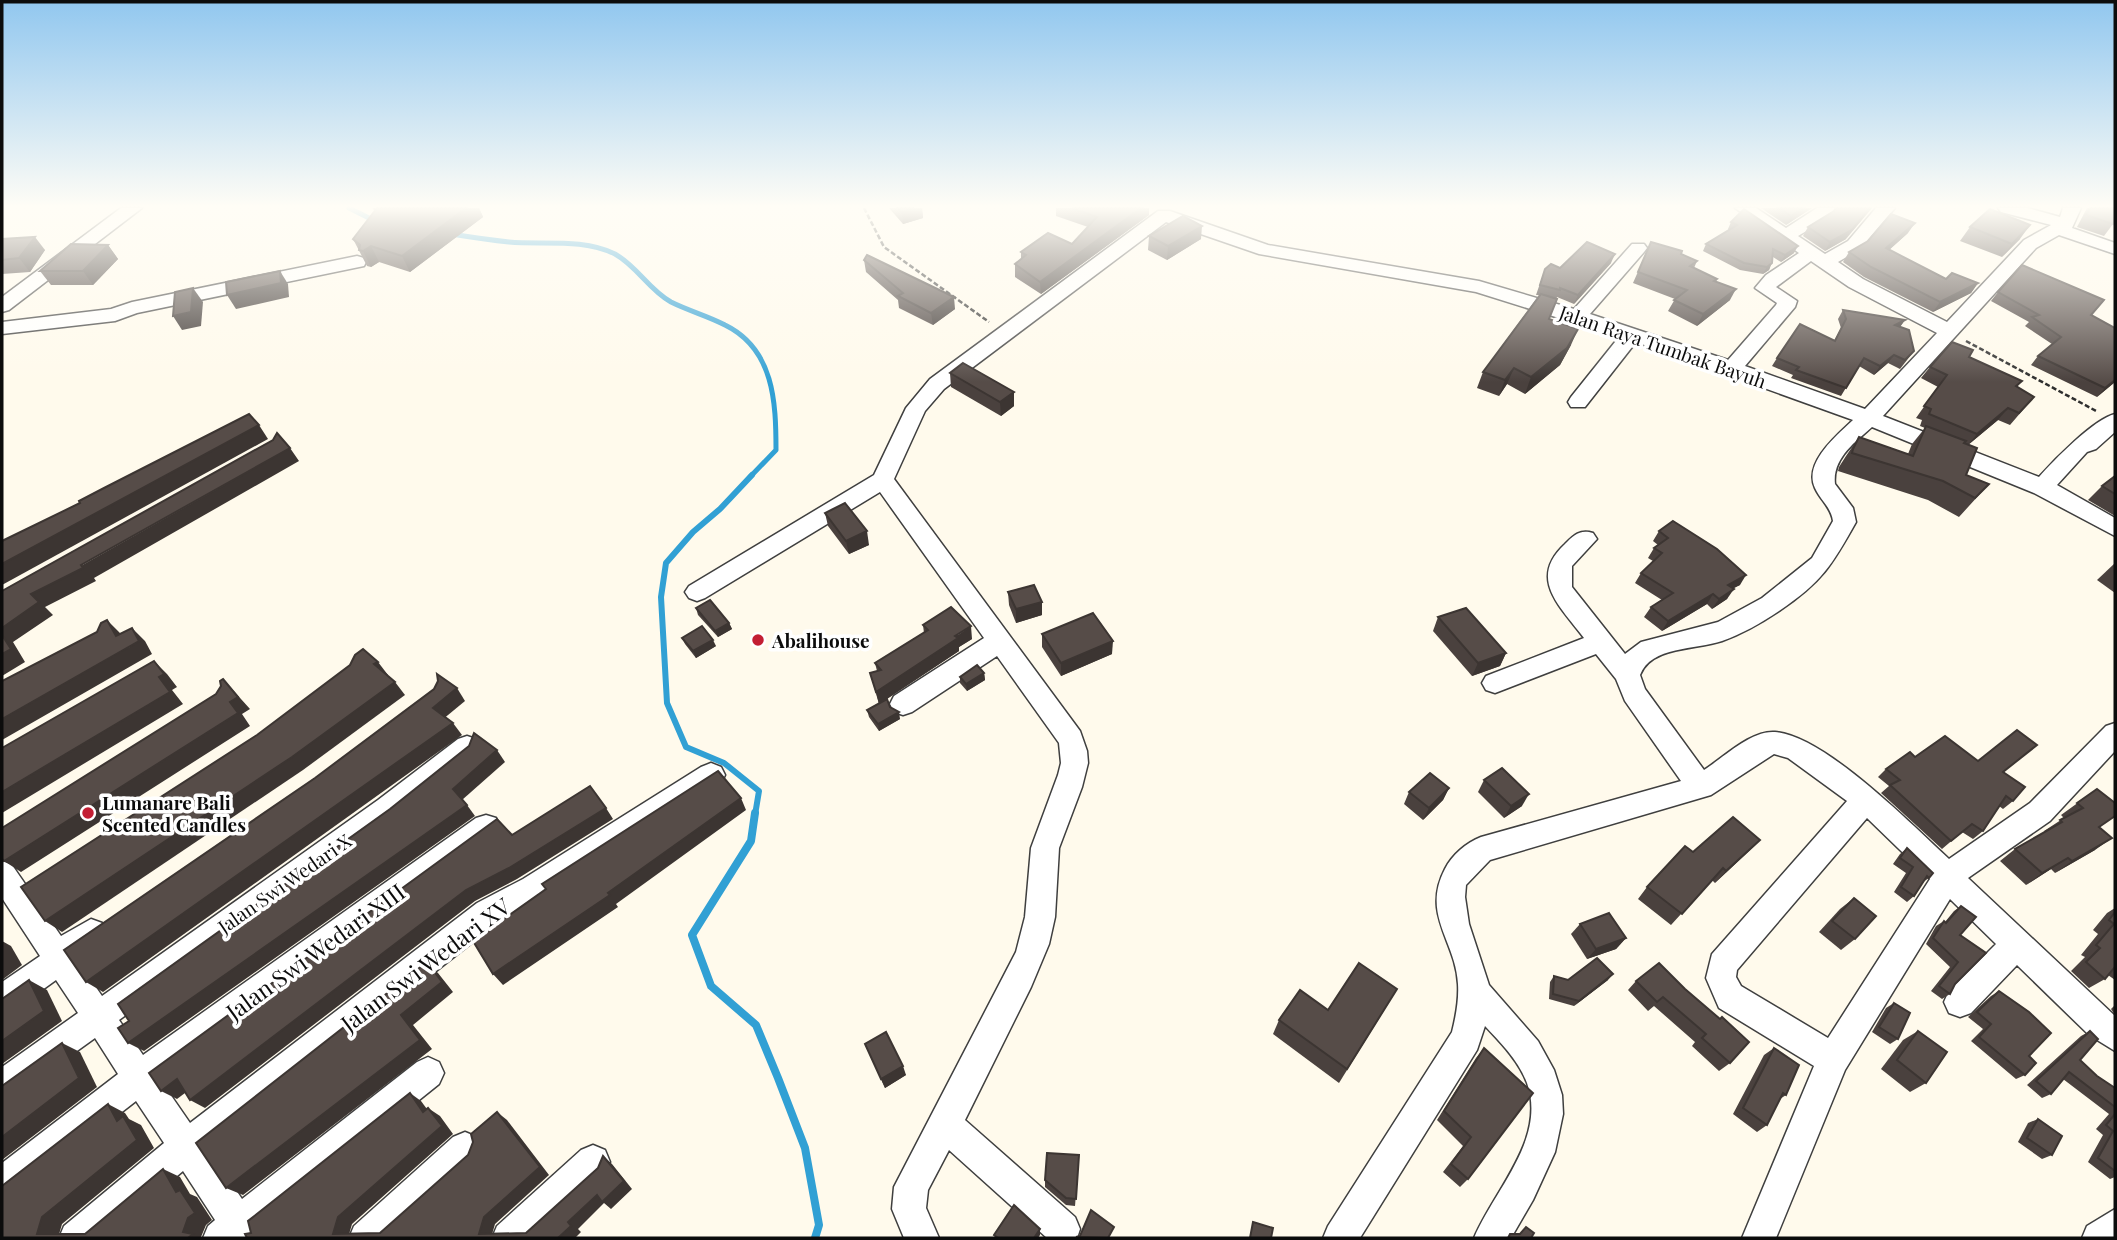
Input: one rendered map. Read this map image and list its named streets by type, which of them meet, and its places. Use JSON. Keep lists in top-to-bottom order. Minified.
{"streets":{"street":["Jalan Raya Tumbak Bayuh","Jalan Swi Wedari X","Jalan Swi Wedari XIII","Jalan Swi Wedari XV"]},"places":["Abalihouse","Lumanare Bali Scented Candles"]}
